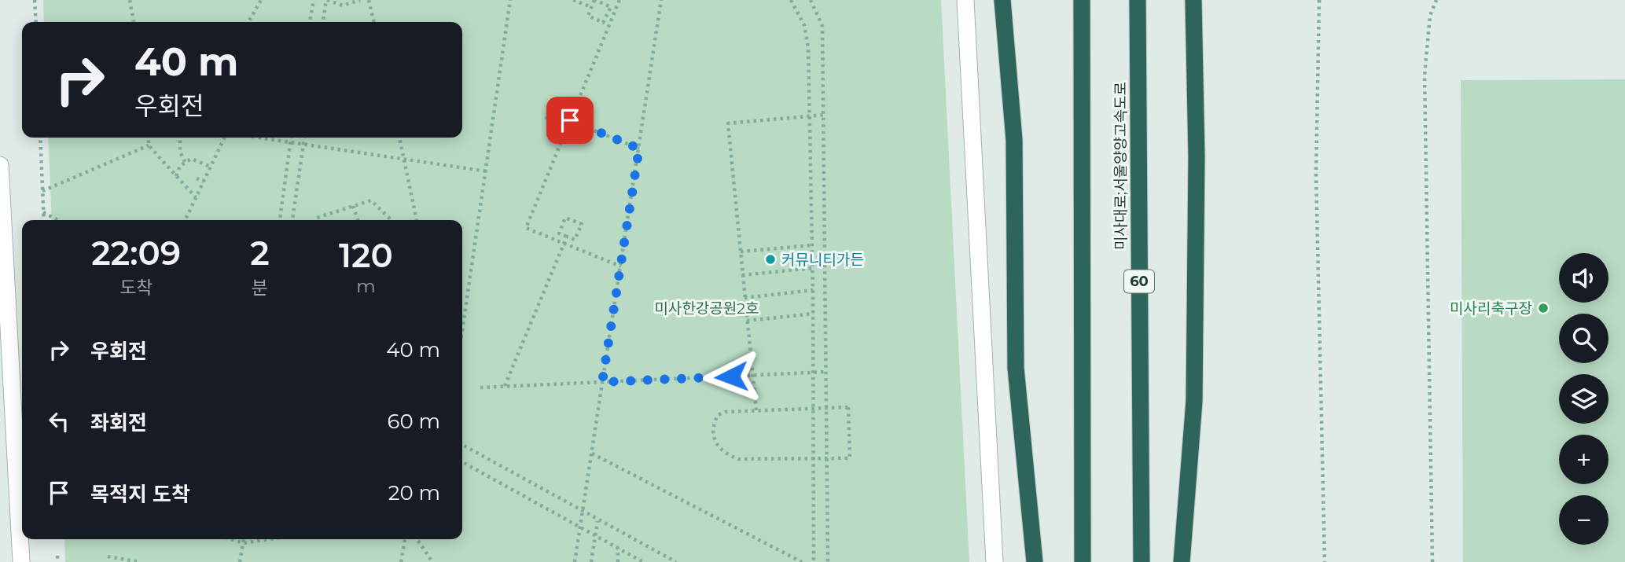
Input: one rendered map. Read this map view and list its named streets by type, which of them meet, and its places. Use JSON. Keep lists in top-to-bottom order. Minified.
{"streets":{"highway":["미사대로;서울양양고속도로","60"]},"parks":["미사한강공원2호"],"places":["커뮤니티가든","미사리축구장"],"page":{"turn":["40 m","우회전"],"eta":["22:09","도착","2","분","120","m"],"map_buttons":["+","−"],"list":[{"name":"우회전","value":"40 m"},{"name":"좌회전","value":"60 m"},{"name":"목적지 도착","value":"20 m"}]}}
